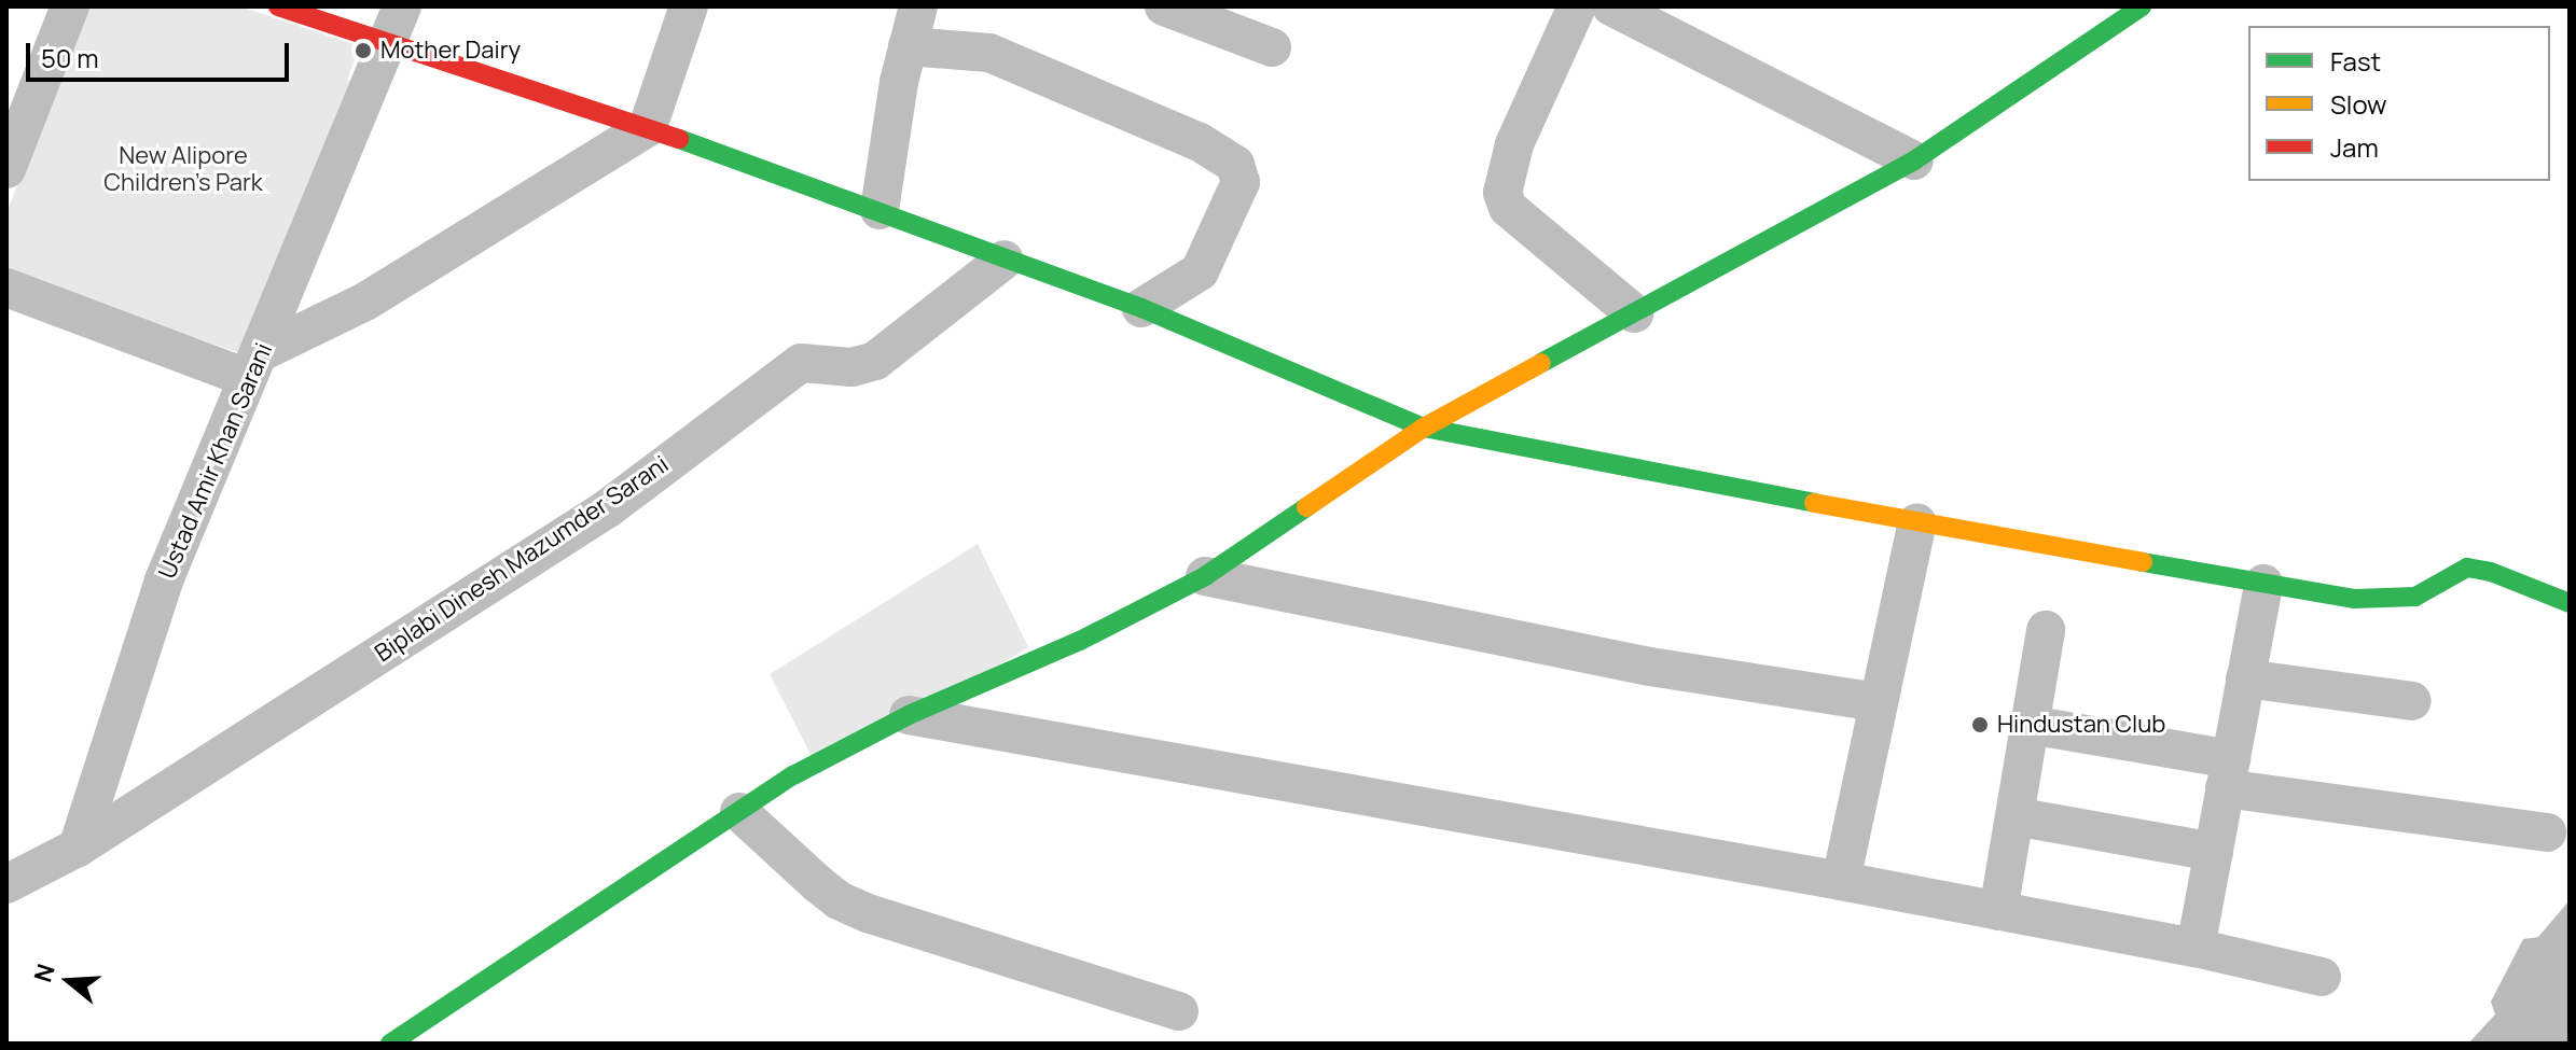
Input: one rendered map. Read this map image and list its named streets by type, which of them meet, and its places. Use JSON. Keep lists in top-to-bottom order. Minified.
{"streets":{"street":["Ustad Amir Khan Sarani","Biplabi Dinesh Mazumder Sarani"]},"crossings":[["Ustad Amir Khan Sarani","Biplabi Dinesh Mazumder Sarani"]],"parks":["New Alipore Children's Park"],"places":["Mother Dairy","Hindustan Club"],"legend":["Fast","Slow","Jam"],"scale_bar":"50 m","north":"left"}
